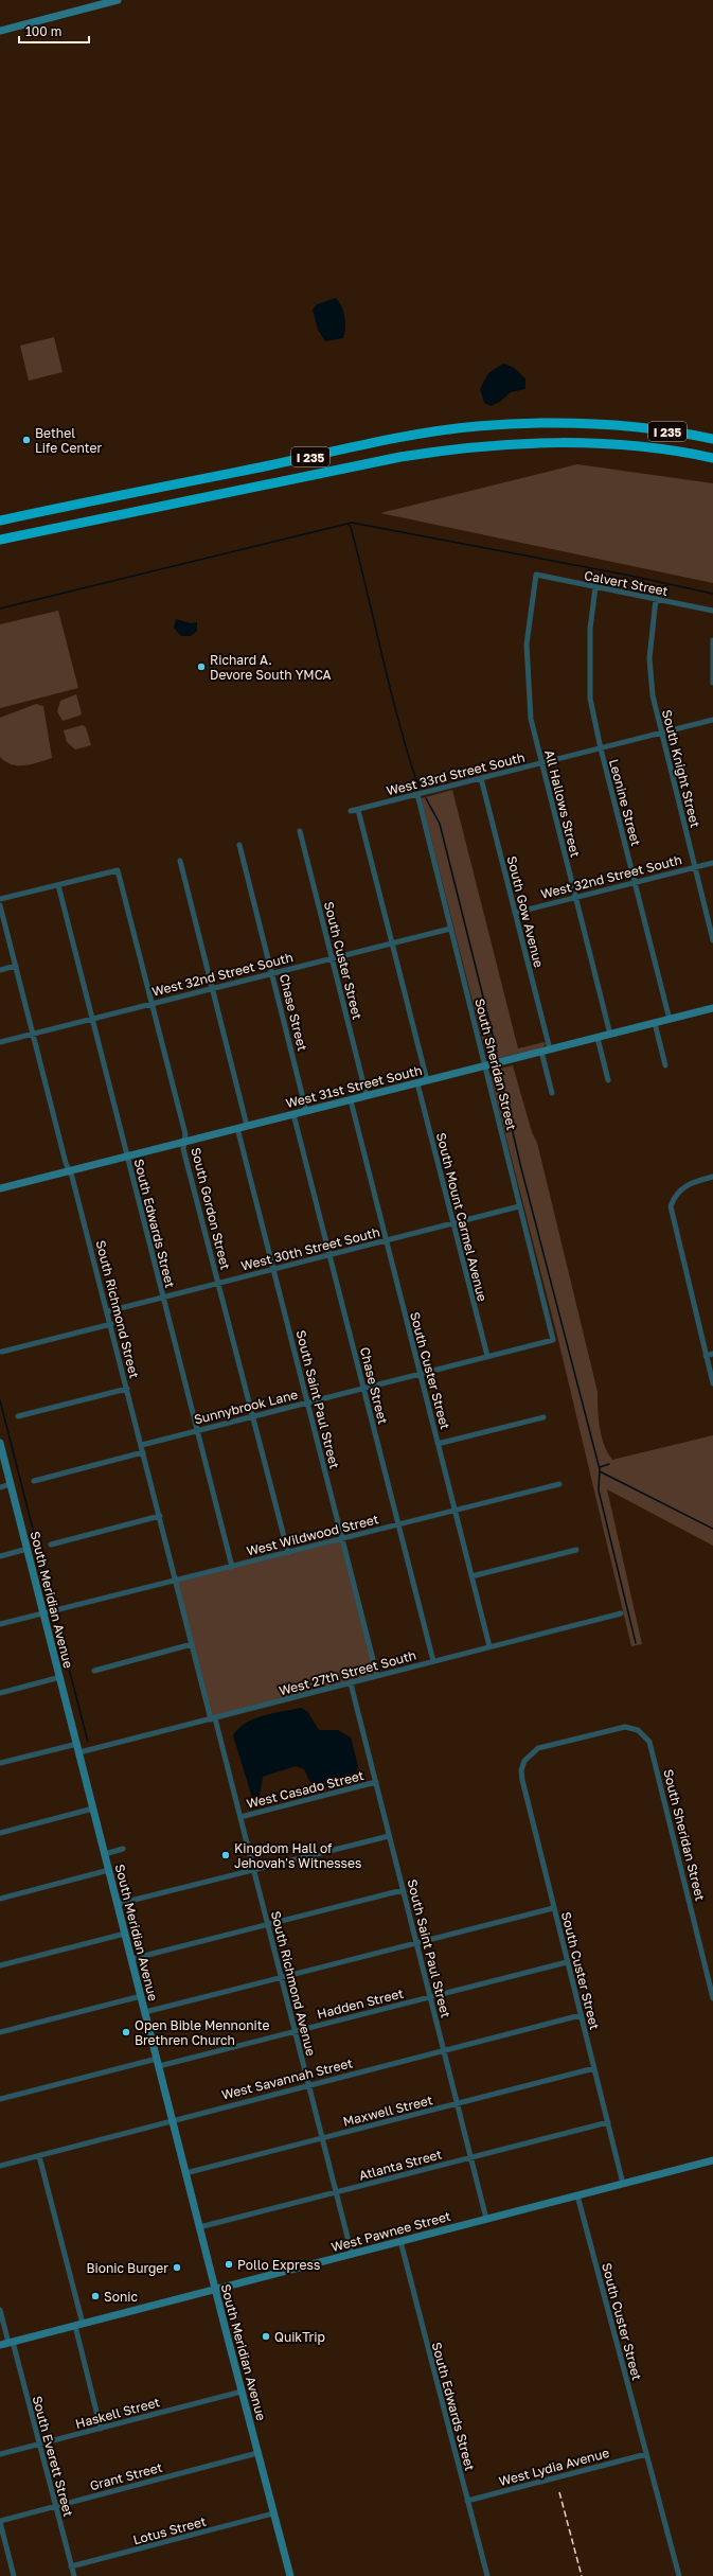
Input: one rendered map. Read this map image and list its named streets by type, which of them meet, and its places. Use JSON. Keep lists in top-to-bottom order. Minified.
{"streets":{"highway":["I 235"],"main road":["West 31st Street South","South Meridian Avenue","West Pawnee Street"],"street":["Calvert Street","South Knight Street","West 33rd Street South","Leonine Street","All Hallows Street","West 32nd Street South","South Gow Avenue","South Custer Street","Chase Street","South Sheridan Street","South Gordon Street","South Mount Carmel Avenue","South Edwards Street","West 30th Street South","South Richmond Street","South Saint Paul Street","Sunnybrook Lane","West Wildwood Street","West 27th Street South","West Casado Street","South Richmond Avenue","Hadden Street","West Savannah Street","Maxwell Street","Atlanta Street","Haskell Street","South Everett Street","West Lydia Avenue","Grant Street","Lotus Street"]},"crossings":[["Calvert Street","South Knight Street"],["Calvert Street","Leonine Street"],["Calvert Street","All Hallows Street"],["South Knight Street","West 33rd Street South"],["South Knight Street","West 32nd Street South"],["West 33rd Street South","Leonine Street"],["West 33rd Street South","All Hallows Street"],["West 33rd Street South","South Gow Avenue"],["West 33rd Street South","South Sheridan Street"],["Leonine Street","West 32nd Street South"],["Leonine Street","West 31st Street South"],["All Hallows Street","West 32nd Street South"],["All Hallows Street","West 31st Street South"],["West 32nd Street South","South Gow Avenue"],["West 32nd Street South","South Custer Street"],["West 32nd Street South","Chase Street"],["West 32nd Street South","South Sheridan Street"],["West 32nd Street South","South Gordon Street"],["West 32nd Street South","South Edwards Street"],["West 32nd Street South","South Richmond Street"],["South Gow Avenue","West 31st Street South"],["South Custer Street","South Sheridan Street"],["South Custer Street","West 31st Street South"],["South Custer Street","West 30th Street South"],["South Custer Street","Sunnybrook Lane"],["South Custer Street","West Wildwood Street"],["South Custer Street","West 27th Street South"],["South Custer Street","Hadden Street"],["South Custer Street","West Savannah Street"],["South Custer Street","Maxwell Street"],["South Custer Street","Atlanta Street"],["South Custer Street","West Pawnee Street"],["South Custer Street","West Lydia Avenue"],["Chase Street","West 31st Street South"],["Chase Street","West 30th Street South"],["Chase Street","Sunnybrook Lane"],["Chase Street","West Wildwood Street"],["Chase Street","West 27th Street South"],["South Sheridan Street","West 31st Street South"],["South Sheridan Street","West 30th Street South"],["South Sheridan Street","Sunnybrook Lane"],["West 31st Street South","South Gordon Street"],["West 31st Street South","South Mount Carmel Avenue"],["West 31st Street South","South Edwards Street"],["West 31st Street South","South Richmond Street"],["West 31st Street South","South Saint Paul Street"],["South Gordon Street","South Edwards Street"],["South Gordon Street","West 30th Street South"],["South Gordon Street","Sunnybrook Lane"],["South Gordon Street","West Wildwood Street"],["South Mount Carmel Avenue","West 30th Street South"],["South Mount Carmel Avenue","Sunnybrook Lane"],["South Edwards Street","West 30th Street South"],["South Edwards Street","Sunnybrook Lane"],["South Edwards Street","West Wildwood Street"],["South Edwards Street","West Pawnee Street"],["South Edwards Street","West Lydia Avenue"],["West 30th Street South","South Richmond Street"],["West 30th Street South","South Saint Paul Street"],["South Richmond Street","Sunnybrook Lane"],["South Richmond Street","West Wildwood Street"],["South Richmond Street","West 27th Street South"],["South Richmond Street","South Richmond Avenue"],["South Saint Paul Street","Sunnybrook Lane"],["South Saint Paul Street","West Wildwood Street"],["South Saint Paul Street","West 27th Street South"],["South Saint Paul Street","West Casado Street"],["South Saint Paul Street","Hadden Street"],["South Saint Paul Street","West Savannah Street"],["South Saint Paul Street","Maxwell Street"],["South Saint Paul Street","Atlanta Street"],["South Saint Paul Street","West Pawnee Street"],["West Wildwood Street","South Meridian Avenue"],["South Meridian Avenue","West 27th Street South"],["South Meridian Avenue","Hadden Street"],["South Meridian Avenue","West Savannah Street"],["South Meridian Avenue","Maxwell Street"],["South Meridian Avenue","Atlanta Street"],["South Meridian Avenue","West Pawnee Street"],["South Meridian Avenue","Haskell Street"],["South Meridian Avenue","Grant Street"],["South Meridian Avenue","Lotus Street"],["West 27th Street South","South Richmond Avenue"],["West Casado Street","South Richmond Avenue"],["South Richmond Avenue","Hadden Street"],["South Richmond Avenue","West Savannah Street"],["South Richmond Avenue","Maxwell Street"],["South Richmond Avenue","Atlanta Street"],["South Richmond Avenue","West Pawnee Street"],["West Pawnee Street","South Everett Street"],["Haskell Street","South Everett Street"],["South Everett Street","Grant Street"],["South Everett Street","Lotus Street"]],"places":["Bethel Life Center","Richard A. Devore South YMCA","Kingdom Hall of Jehovah's Witnesses","Open Bible Mennonite Brethren Church","Pollo Express","Bionic Burger","Sonic","QuikTrip"],"scale_bar":"100 m"}
